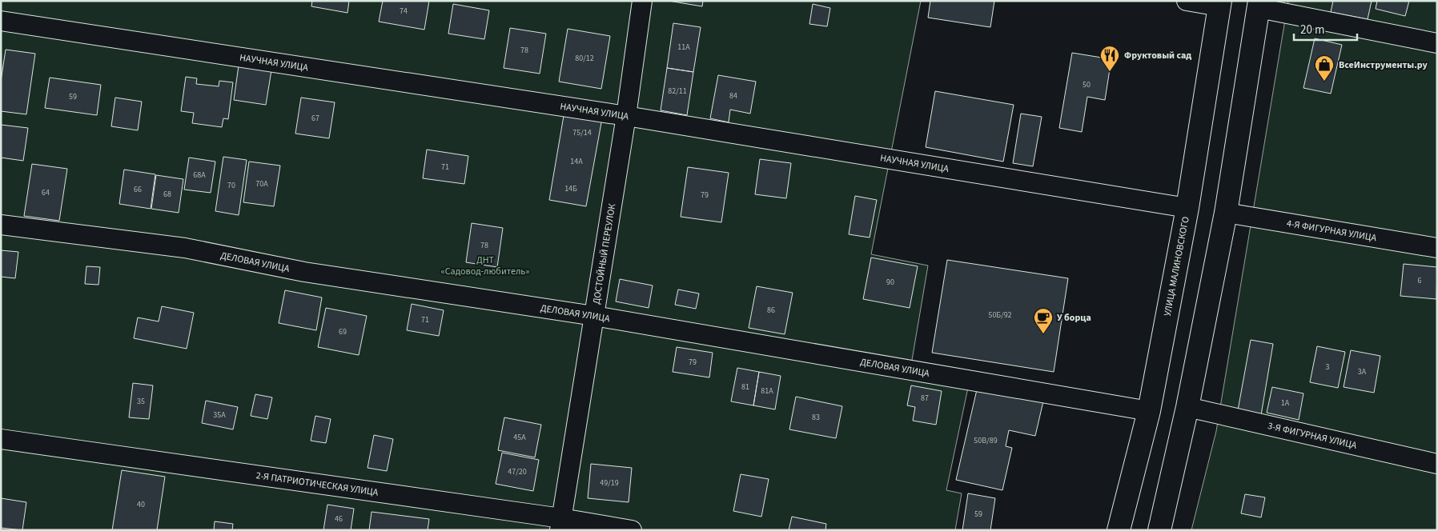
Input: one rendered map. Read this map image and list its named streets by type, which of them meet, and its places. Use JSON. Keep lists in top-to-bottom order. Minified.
{"streets":{"highway":["УЛИЦА МАЛИНОВСКОГО"],"street":["НАУЧНАЯ УЛИЦА","4-Я ФИГУРНАЯ УЛИЦА","ДОСТОЙНЫЙ ПЕРЕУЛОК","ДЕЛОВАЯ УЛИЦА","3-Я ФИГУРНАЯ УЛИЦА","2-Я ПАТРИОТИЧЕСКАЯ УЛИЦА"]},"crossings":[["НАУЧНАЯ УЛИЦА","ДОСТОЙНЫЙ ПЕРЕУЛОК"],["НАУЧНАЯ УЛИЦА","УЛИЦА МАЛИНОВСКОГО"],["ДОСТОЙНЫЙ ПЕРЕУЛОК","ДЕЛОВАЯ УЛИЦА"],["ДОСТОЙНЫЙ ПЕРЕУЛОК","2-Я ПАТРИОТИЧЕСКАЯ УЛИЦА"],["ДЕЛОВАЯ УЛИЦА","УЛИЦА МАЛИНОВСКОГО"]],"parks":["ДНТ «Садовод-любитель»"],"places":{"restaurant":["Фруктовый сад"],"shop":["ВсеИнструменты.ру"],"cafe":["У борца"]},"house_numbers":["74","11А","78","80/12","50","82/11","84","59","67","75/14","14А","71","68А","70А","70","14Б","66","64","68","79","78","6","90","86","50Б/92","71","69","79","3","3А","81","81А","87","35","1А","35А","83","45А","50В/89","47/20","49/19","40","59","46"],"scale_bar":"20 m"}
